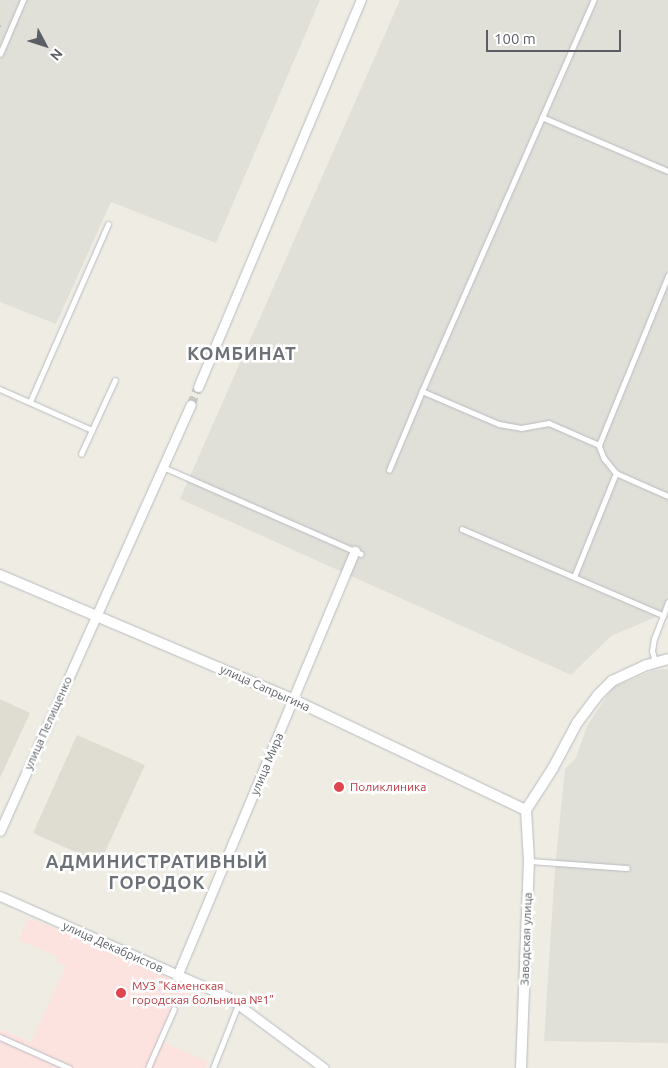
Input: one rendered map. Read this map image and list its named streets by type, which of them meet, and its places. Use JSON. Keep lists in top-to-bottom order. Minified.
{"streets":{"street":["улица Сапрыгина","улица Пелищенко","улица Мира","Заводская улица","улица Декабристов"]},"crossings":[["улица Сапрыгина","улица Пелищенко"],["улица Сапрыгина","улица Мира"],["улица Сапрыгина","Заводская улица"],["улица Мира","улица Декабристов"]],"districts":["КОМБИНАТ","АДМИНИСТРАТИВНЫЙ ГОРОДОК"],"places":["Поликлиника","МУЗ \"Каменская городская больница №1\""],"scale_bar":"100 m","north":"bottom right"}
